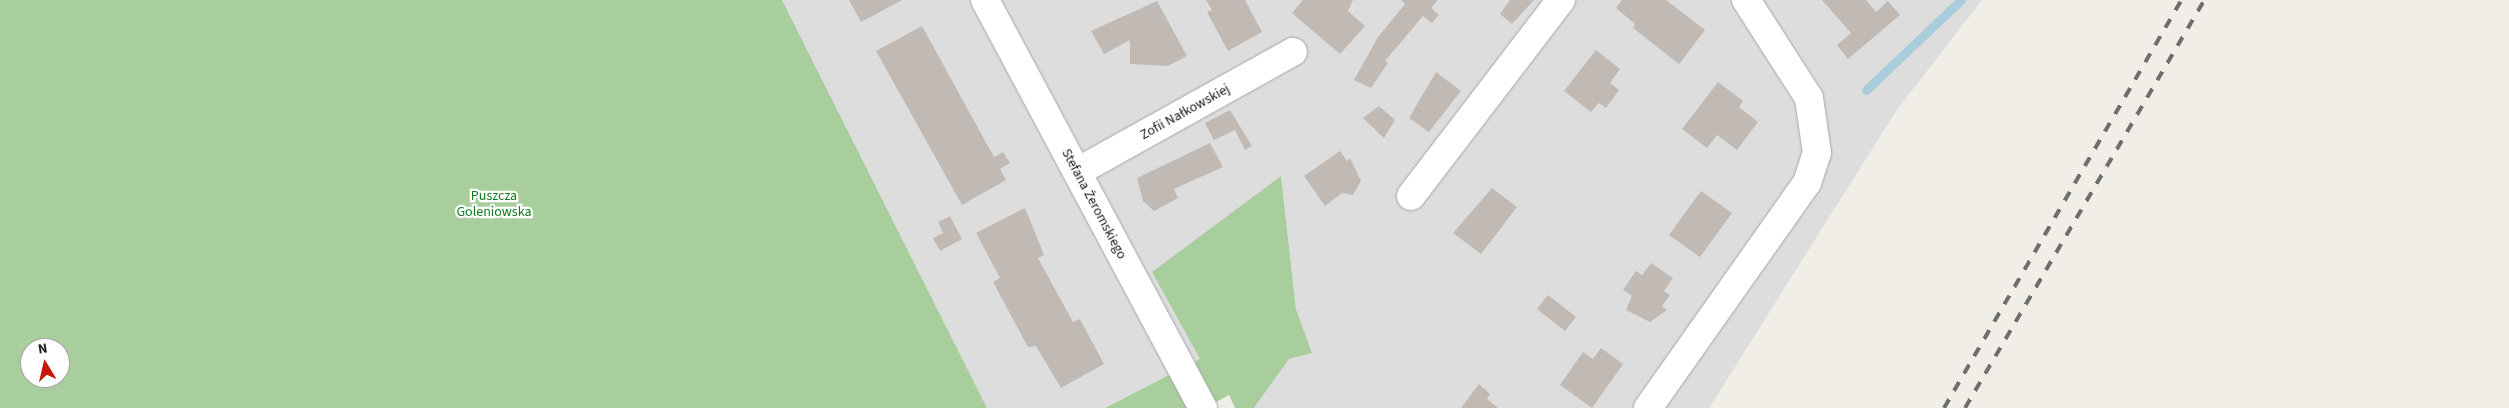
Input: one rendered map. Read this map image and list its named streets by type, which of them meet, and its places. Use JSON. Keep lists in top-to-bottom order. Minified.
{"streets":{"street":["Zofii Nałkowskiej","Stefana Żeromskiego"]},"crossings":[["Zofii Nałkowskiej","Stefana Żeromskiego"]],"parks":["Puszcza Goleniowska"],"north":"top"}
